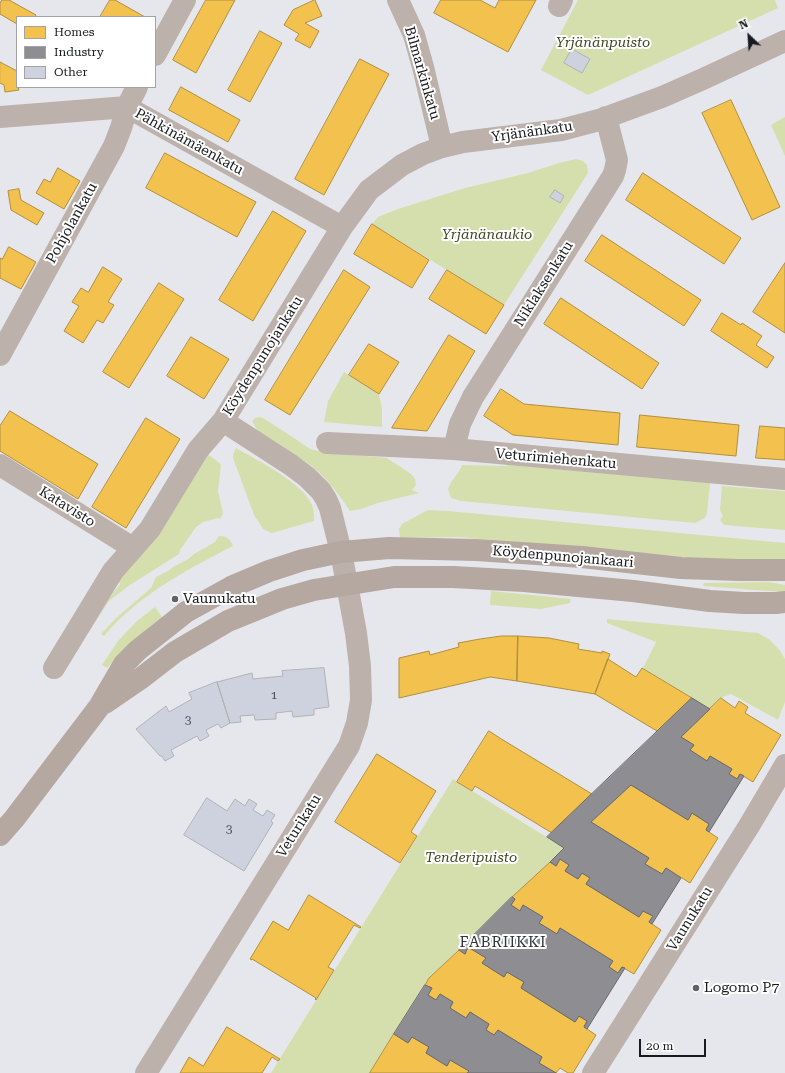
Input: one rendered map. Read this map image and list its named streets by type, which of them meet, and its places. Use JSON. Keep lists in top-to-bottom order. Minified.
{"streets":{"main road":["Köydenpunojankaari"],"street":["Bilmarkinkatu","Yrjänänkatu","Pähkinämäenkatu","Pohjolankatu","Niklaksenkatu","Köydenpunojankatu","Veturimiehenkatu","Katavisto","Veturikatu","Vaunukatu"]},"crossings":[["Bilmarkinkatu","Yrjänänkatu"],["Yrjänänkatu","Pähkinämäenkatu"],["Yrjänänkatu","Niklaksenkatu"],["Yrjänänkatu","Köydenpunojankatu"],["Pähkinämäenkatu","Pohjolankatu"],["Pähkinämäenkatu","Köydenpunojankatu"],["Niklaksenkatu","Veturimiehenkatu"],["Köydenpunojankatu","Köydenpunojankaari"],["Köydenpunojankatu","Veturikatu"],["Köydenpunojankaari","Veturikatu"]],"districts":["FABRIIKKI"],"parks":["Yrjänänpuisto","Yrjänänaukio","Tenderipuisto"],"places":["Vaunukatu","Logomo P7"],"house_numbers":["1","3","3"],"legend":["Homes","Industry","Other"],"scale_bar":"20 m","north":"top left"}
